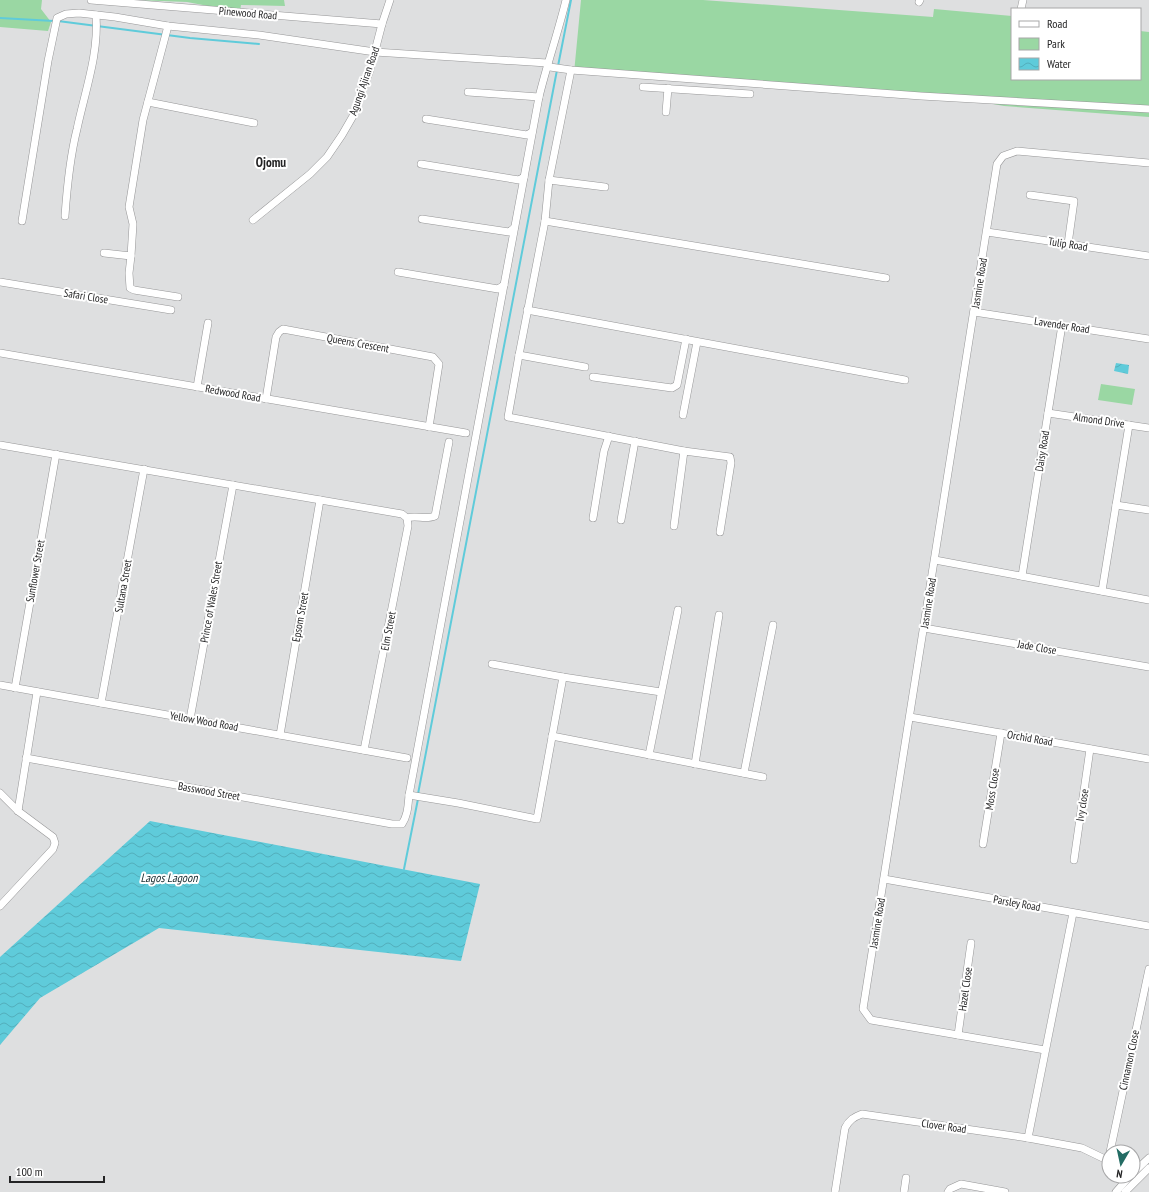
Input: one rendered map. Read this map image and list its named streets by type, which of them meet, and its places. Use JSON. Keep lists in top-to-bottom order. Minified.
{"streets":{"street":["Pinewood Road","Agungi Ajiran Road","Tulip Road","Jasmine Road","Safari Close","Lavender Road","Queens Crescent","Redwood Road","Almond Drive","Daisy Road","Sunflower Street","Sultana Street","Prince of Wales Street","Epsom Street","Elm Street","Jade Close","Yellow Wood Road","Orchid Road","Moss Close","Basswood Street","Ivy close","Parsley Road","Hazel Close","Cinnamon Close","Clover Road"]},"crossings":[["Pinewood Road","Agungi Ajiran Road"],["Tulip Road","Jasmine Road"],["Jasmine Road","Lavender Road"],["Jasmine Road","Jade Close"],["Jasmine Road","Orchid Road"],["Jasmine Road","Parsley Road"],["Jasmine Road","Hazel Close"],["Lavender Road","Daisy Road"],["Queens Crescent","Redwood Road"],["Almond Drive","Daisy Road"],["Sunflower Street","Yellow Wood Road"],["Sultana Street","Yellow Wood Road"],["Prince of Wales Street","Yellow Wood Road"],["Epsom Street","Yellow Wood Road"],["Elm Street","Yellow Wood Road"],["Orchid Road","Moss Close"],["Orchid Road","Ivy close"]],"districts":["Ojomu"],"water":["Lagos Lagoon"],"legend":["Road","Park","Water"],"scale_bar":"100 m","north":"bottom"}
